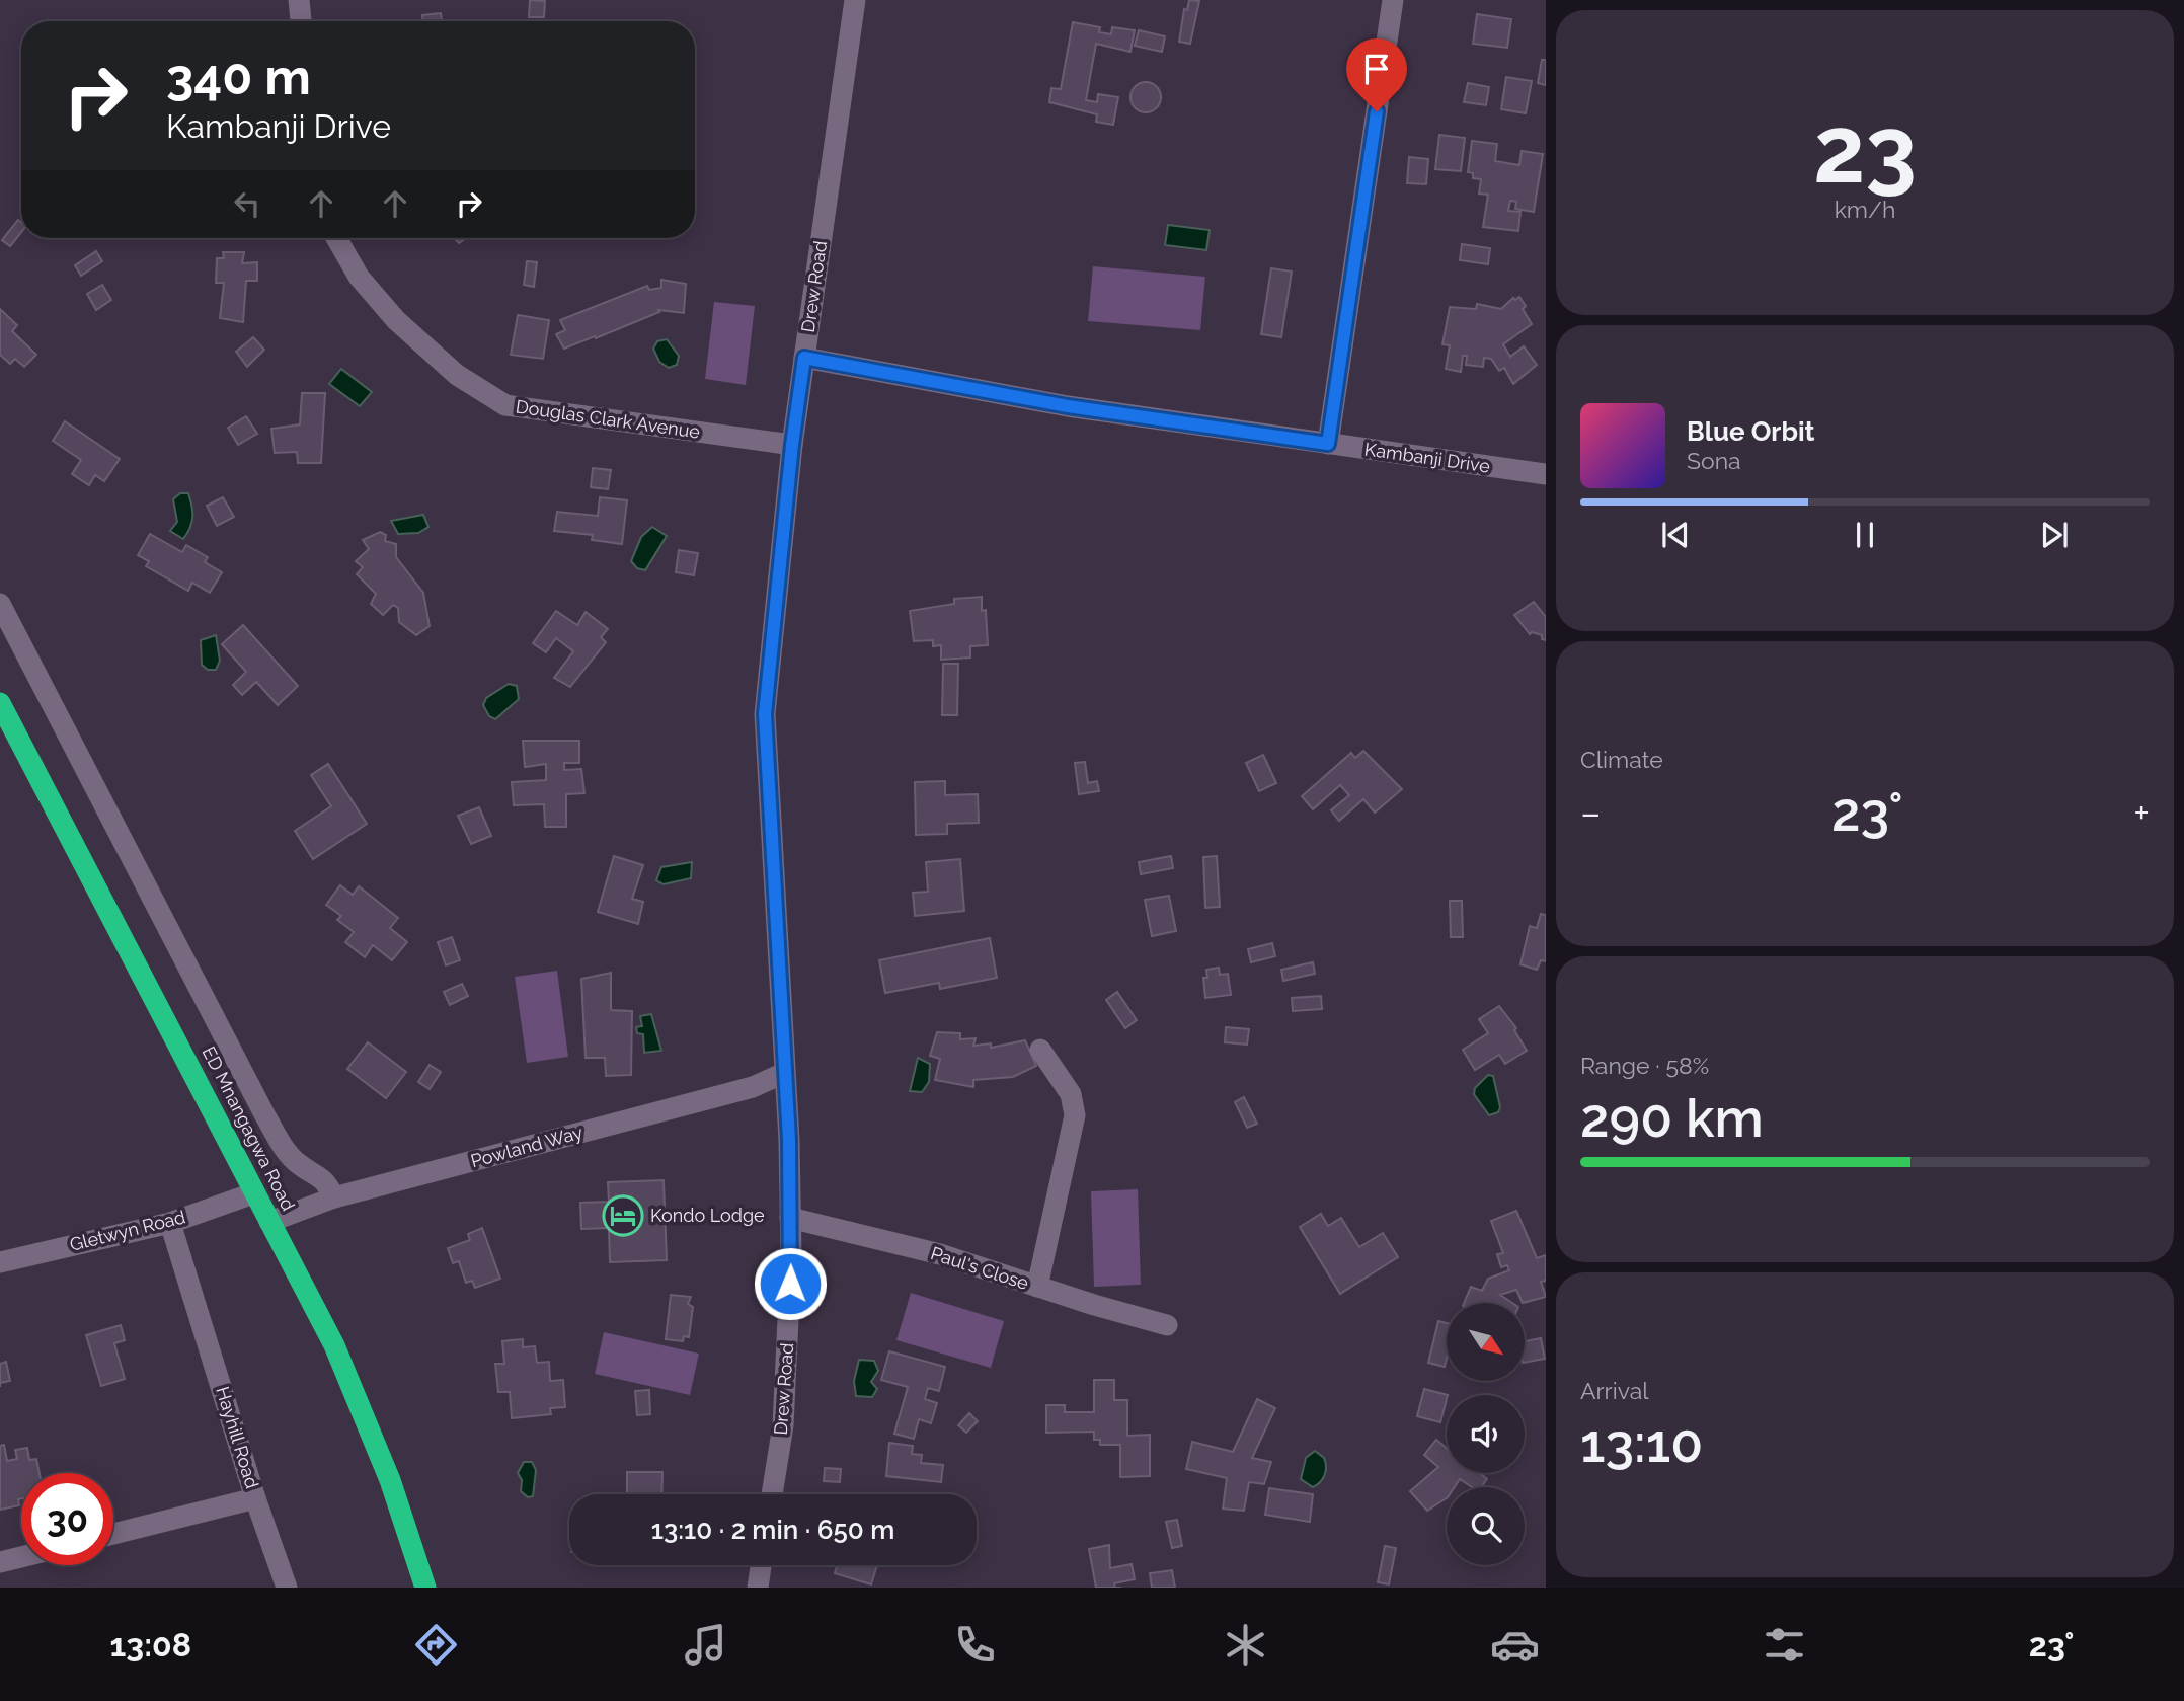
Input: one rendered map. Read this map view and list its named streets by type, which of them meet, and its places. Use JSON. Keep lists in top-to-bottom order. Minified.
{"streets":{"highway":["ED Mnangagwa Road"],"street":["Drew Road","Douglas Clark Avenue","Kambanji Drive","Powland Way","Gletwyn Road","Paul's Close","Hayhill Road"]},"crossings":[["Drew Road","Douglas Clark Avenue"],["Drew Road","Kambanji Drive"],["Drew Road","Powland Way"],["Drew Road","Paul's Close"],["ED Mnangagwa Road","Powland Way"],["ED Mnangagwa Road","Gletwyn Road"],["Gletwyn Road","Hayhill Road"]],"places":{"hotel":["Kondo Lodge"]},"north":"bottom right","page":{"tile":[["23","km/h"],"Climate",["Range · 58%","290 km"],["Arrival","13:10"]],"turn":["340 m","Kambanji Drive"],"song":["Blue Orbit","Sona"],"heat":["−","23°","+"],"limit":"30","trip":"13:10 · 2 min · 650 m","tabs":["13:08","23°"]}}
